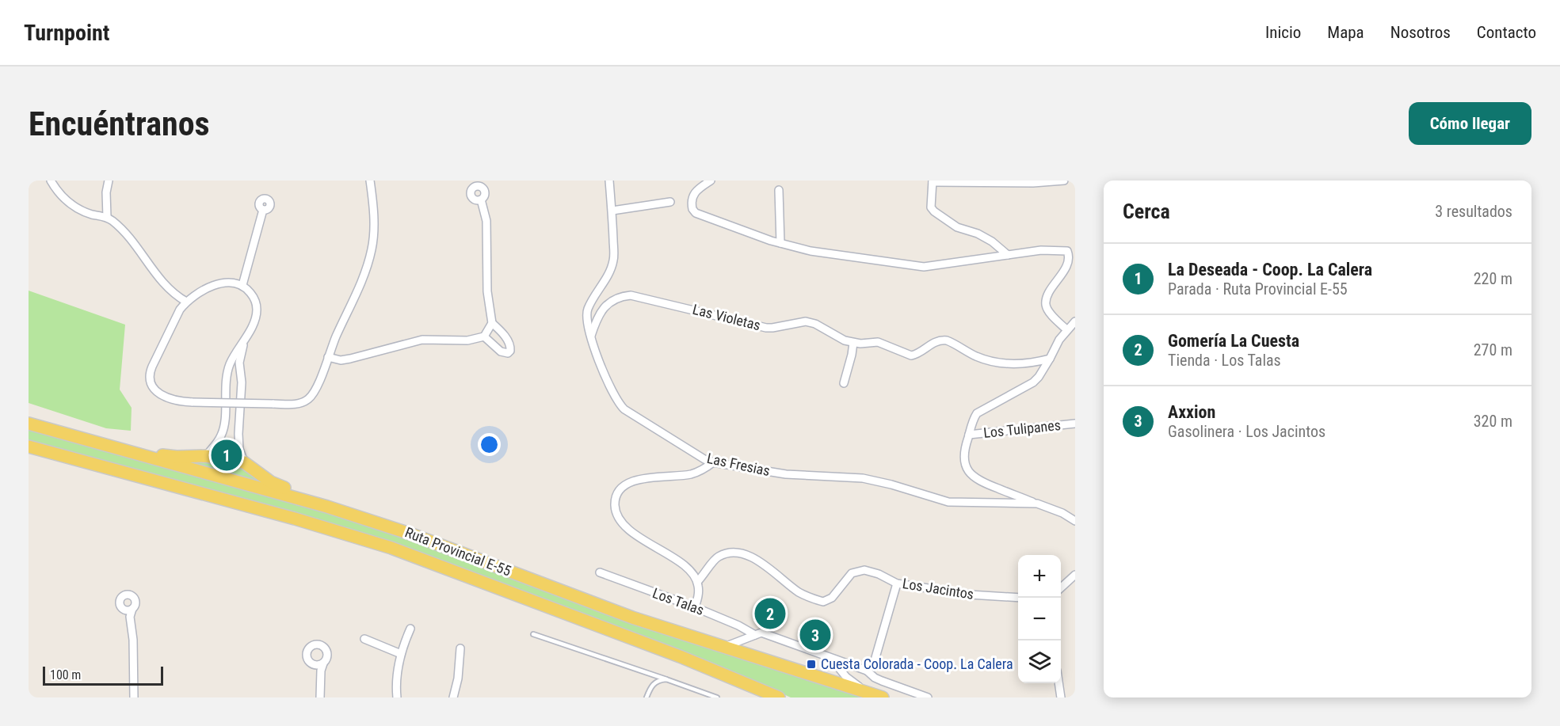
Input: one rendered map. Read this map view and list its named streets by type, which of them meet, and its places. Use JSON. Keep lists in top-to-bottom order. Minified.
{"streets":{"main road":["Ruta Provincial E-55"],"street":["Las Violetas","Los Tulipanes","Las Fresias","Los Jacintos","Los Talas"]},"crossings":[["Las Violetas","Las Fresias"]],"places":{"transit":["Cuesta Colorada - Coop. La Calera"]},"scale_bar":"100 m","page":{"header":"Turnpoint","nav":["Inicio","Mapa","Nosotros","Contacto"],"buttons":"Cómo llegar","title":"Encuéntranos","heading":["Cerca","3 resultados"],"list":[{"mark":"1","name":"La Deseada - Coop. La Calera","note":"Parada · Ruta Provincial E-55","value":"220 m"},{"mark":"2","name":"Gomería La Cuesta","note":"Tienda · Los Talas","value":"270 m"},{"mark":"3","name":"Axxion","note":"Gasolinera · Los Jacintos","value":"320 m"}],"pins":["1","2","3"],"map_buttons":["+","−"],"scale":"100 m"}}
